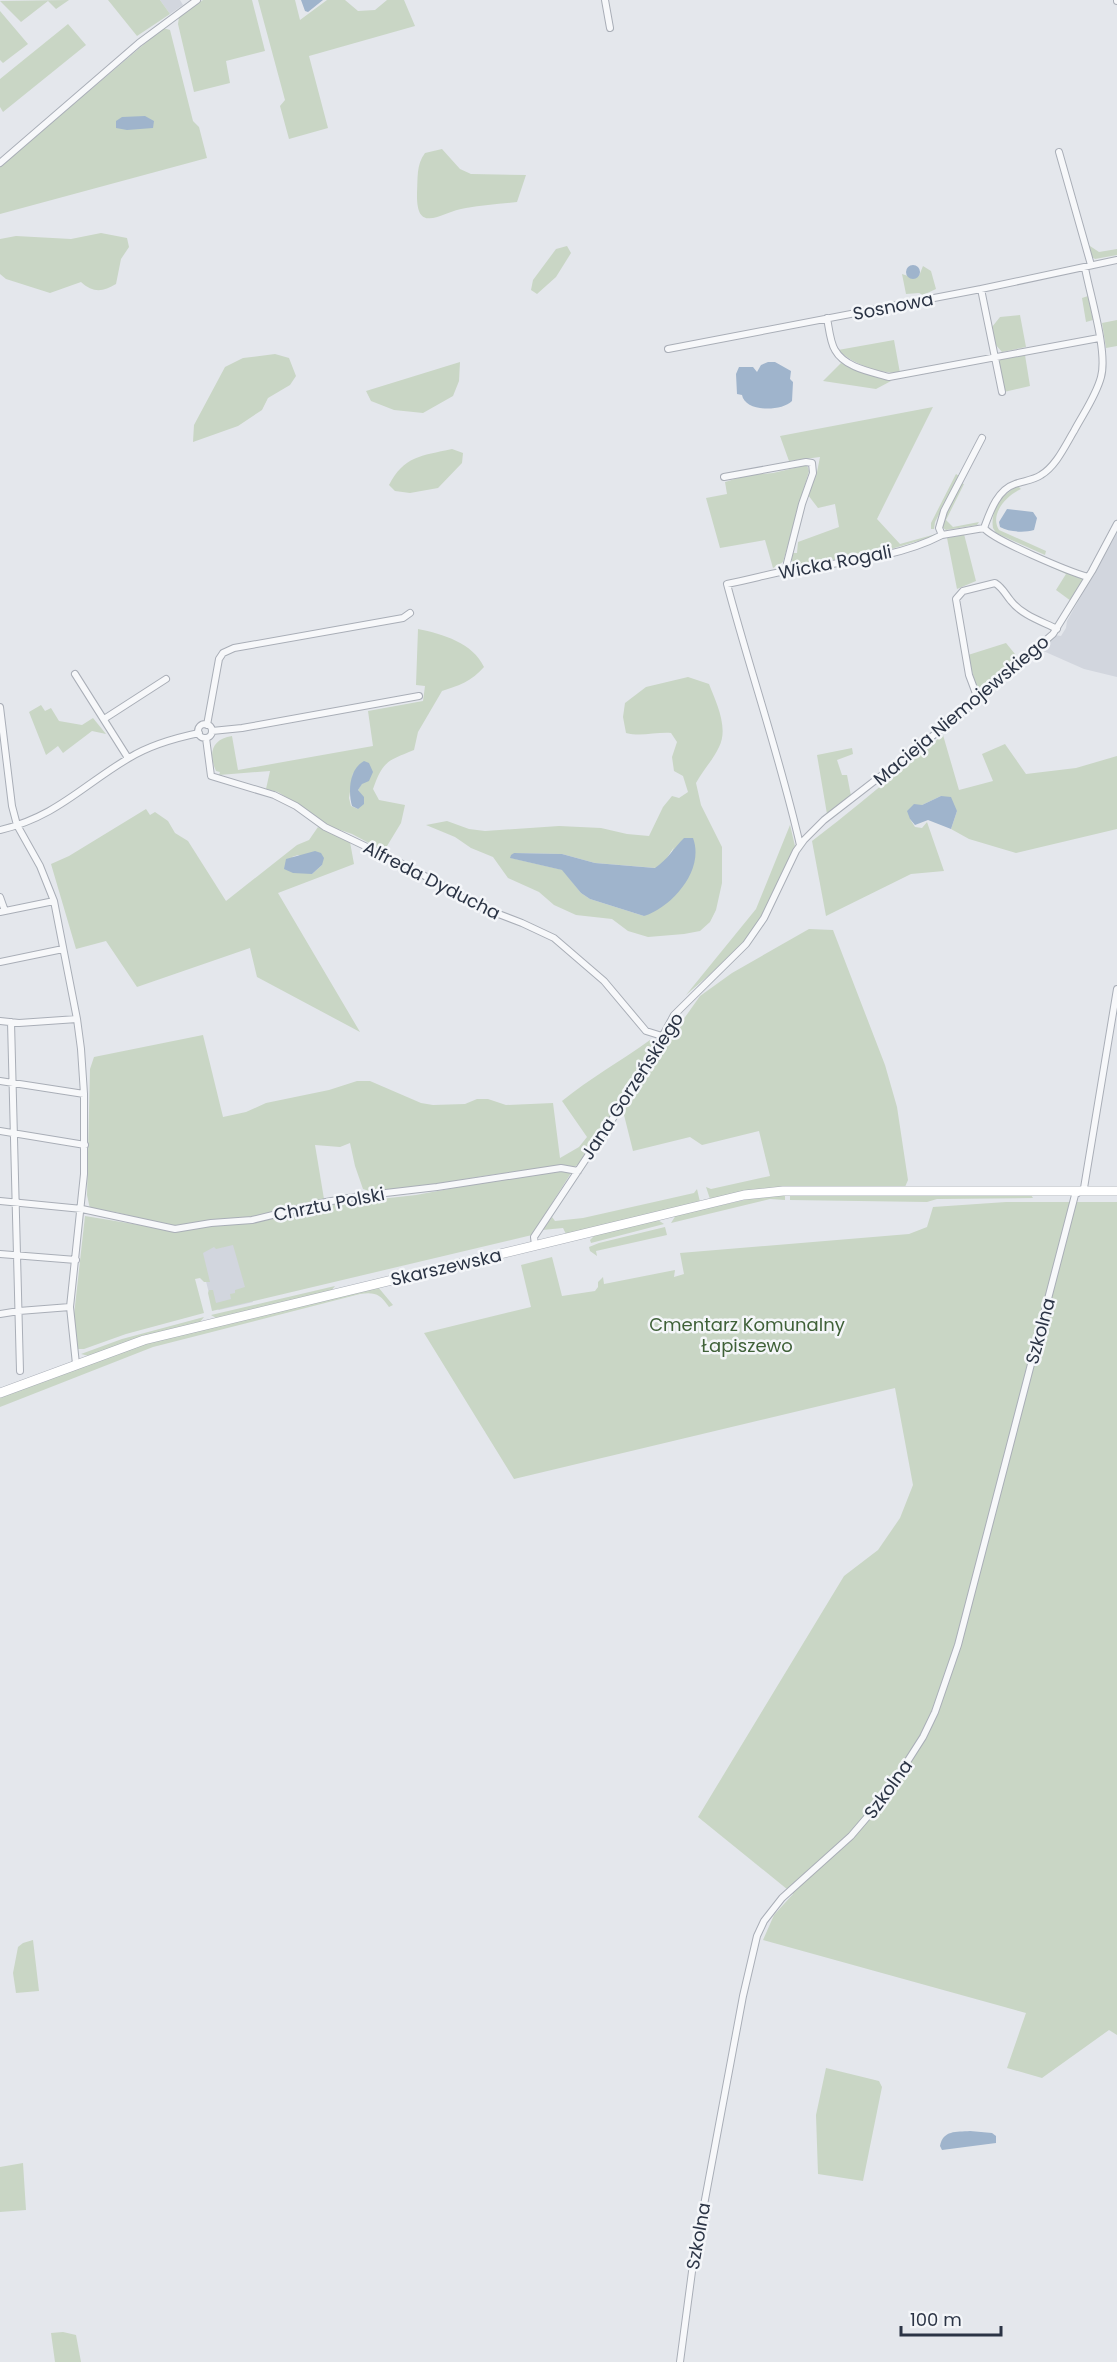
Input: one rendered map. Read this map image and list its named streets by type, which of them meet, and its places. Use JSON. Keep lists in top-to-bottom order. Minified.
{"streets":{"main road":["Skarszewska"],"street":["Sosnowa","Wicka Rogali","Macieja Niemojewskiego","Alfreda Dyducha","Jana Gorzeńskiego","Chrztu Polski","Szkolna"]},"crossings":[["Wicka Rogali","Macieja Niemojewskiego"],["Wicka Rogali","Jana Gorzeńskiego"],["Macieja Niemojewskiego","Jana Gorzeńskiego"],["Alfreda Dyducha","Jana Gorzeńskiego"],["Jana Gorzeńskiego","Chrztu Polski"],["Jana Gorzeńskiego","Skarszewska"],["Skarszewska","Szkolna"]],"parks":["Cmentarz Komunalny Łapiszewo"],"scale_bar":"100 m"}
